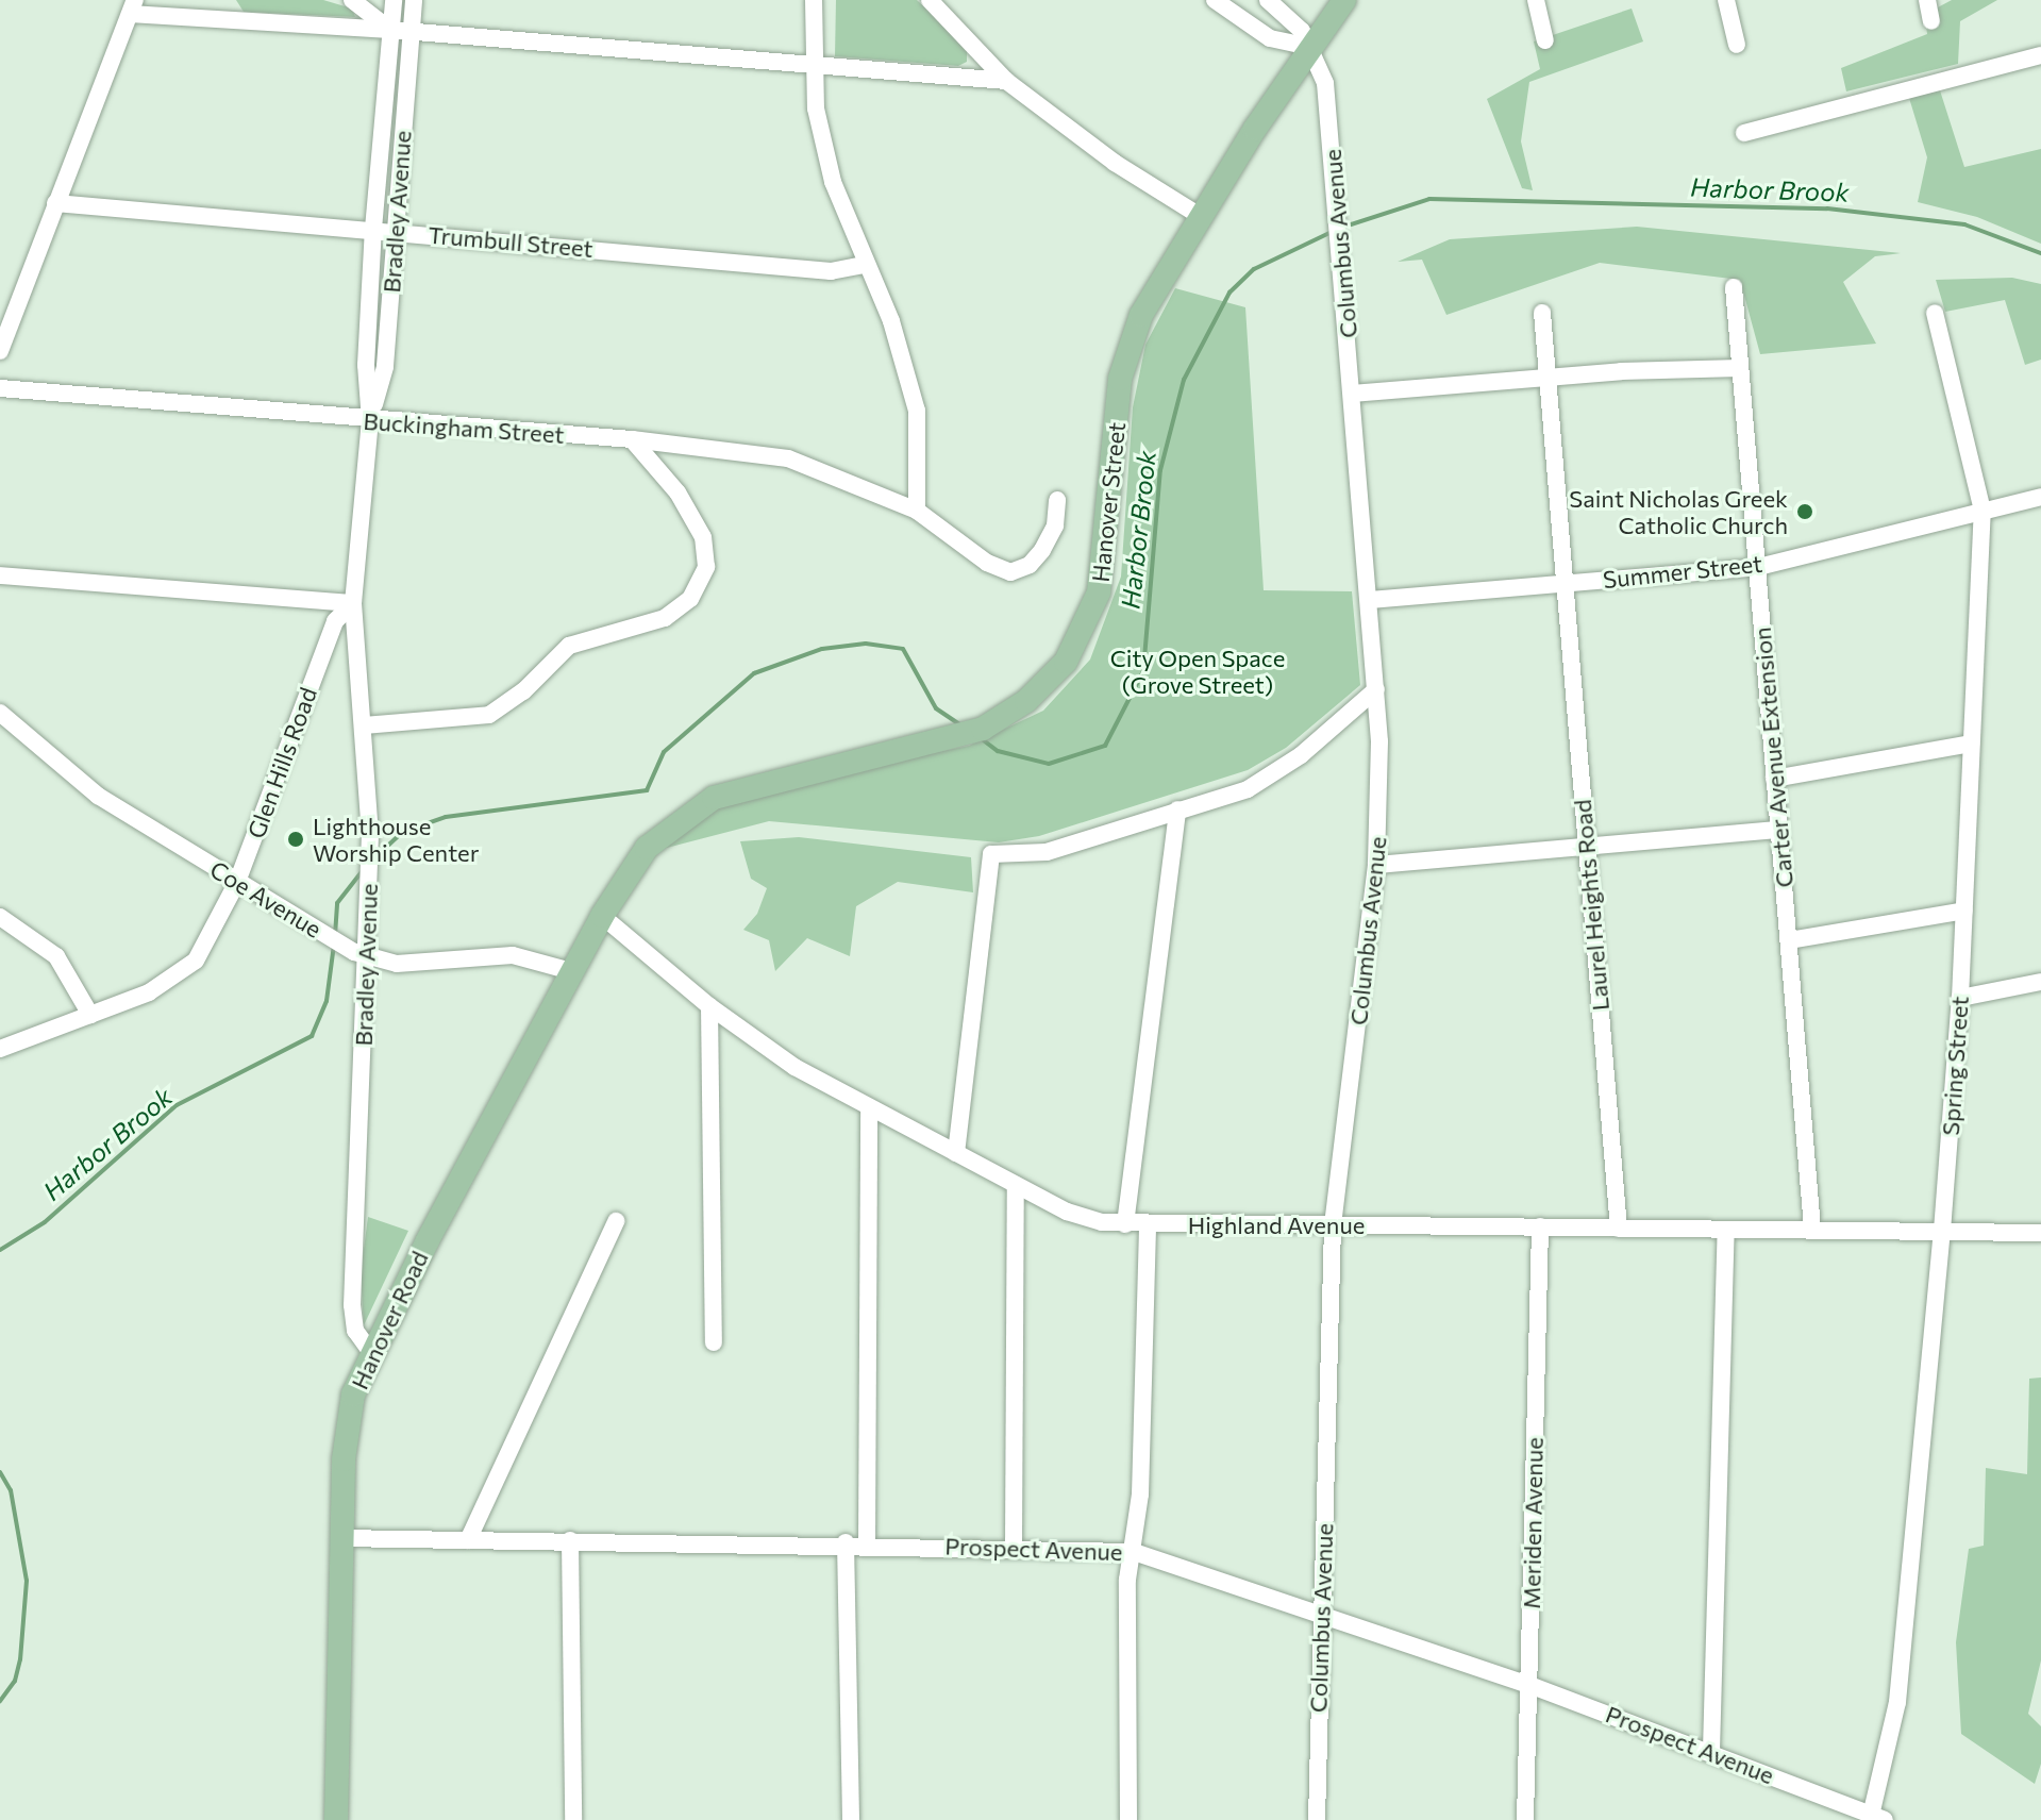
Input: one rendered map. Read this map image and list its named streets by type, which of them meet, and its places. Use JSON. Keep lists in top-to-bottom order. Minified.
{"streets":{"main road":["Hanover Street","Hanover Road"],"street":["Bradley Avenue","Trumbull Street","Columbus Avenue","Buckingham Street","Summer Street","Carter Avenue Extension","Glen Hills Road","Coe Avenue","Laurel Heights Road","Spring Street","Highland Avenue","Meriden Avenue","Prospect Avenue"]},"crossings":[["Bradley Avenue","Trumbull Street"],["Bradley Avenue","Buckingham Street"],["Bradley Avenue","Glen Hills Road"],["Bradley Avenue","Coe Avenue"],["Bradley Avenue","Hanover Road"],["Columbus Avenue","Hanover Street"],["Columbus Avenue","Summer Street"],["Columbus Avenue","Highland Avenue"],["Columbus Avenue","Prospect Avenue"],["Hanover Street","Highland Avenue"],["Hanover Street","Hanover Road"],["Summer Street","Carter Avenue Extension"],["Summer Street","Laurel Heights Road"],["Summer Street","Spring Street"],["Carter Avenue Extension","Highland Avenue"],["Glen Hills Road","Coe Avenue"],["Coe Avenue","Hanover Road"],["Laurel Heights Road","Highland Avenue"],["Spring Street","Highland Avenue"],["Spring Street","Prospect Avenue"],["Highland Avenue","Hanover Road"],["Highland Avenue","Meriden Avenue"],["Hanover Road","Prospect Avenue"],["Meriden Avenue","Prospect Avenue"]],"water":["Harbor Brook"],"parks":["City Open Space (Grove Street)"],"places":["Saint Nicholas Greek Catholic Church","Lighthouse Worship Center"]}
